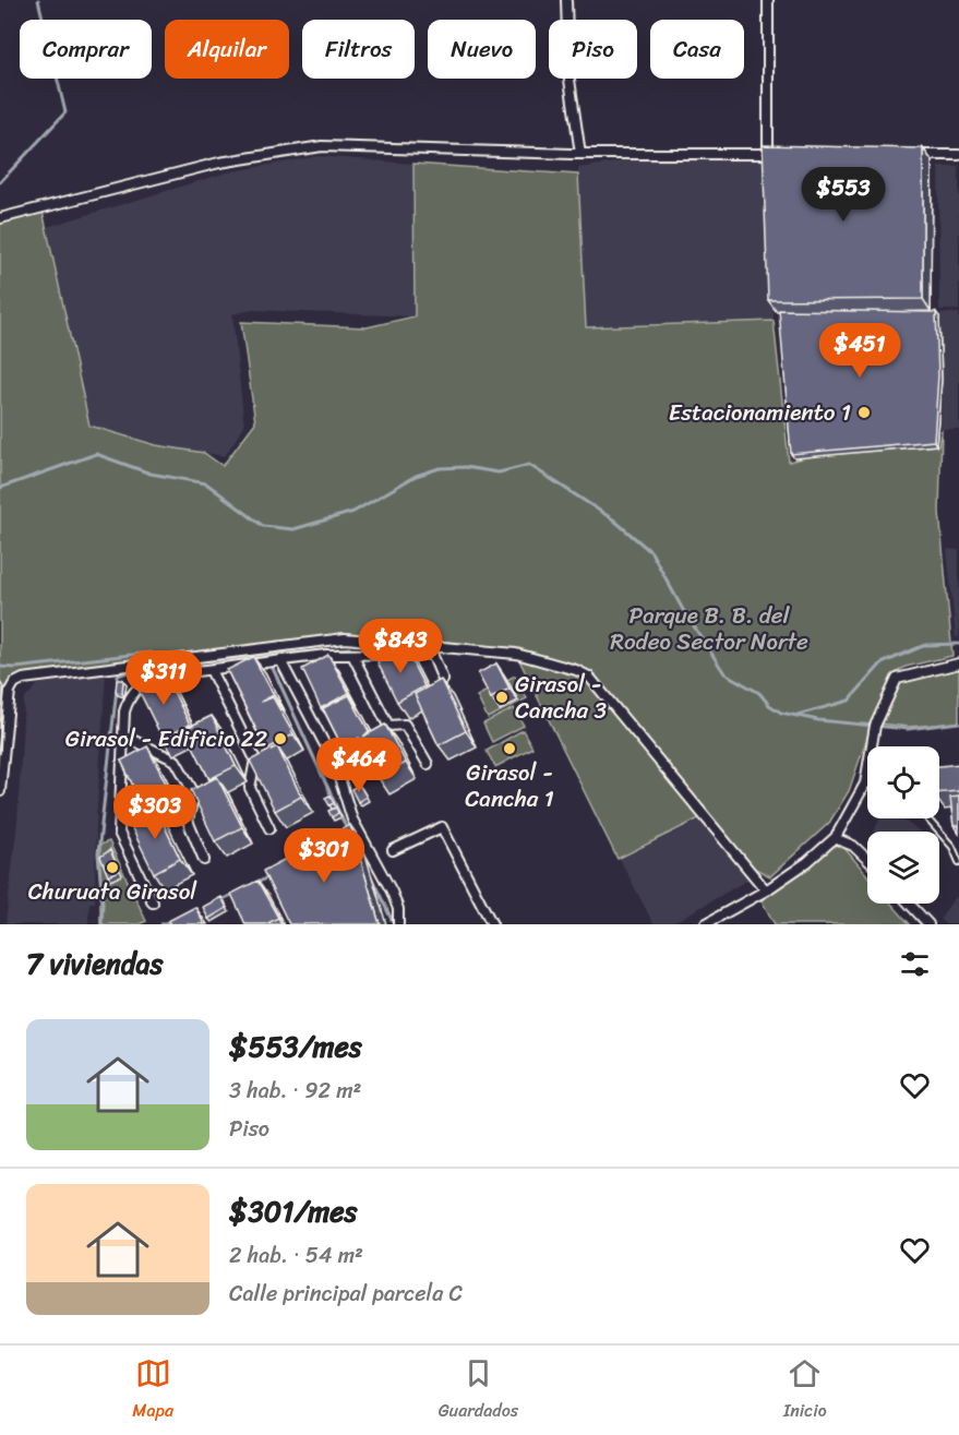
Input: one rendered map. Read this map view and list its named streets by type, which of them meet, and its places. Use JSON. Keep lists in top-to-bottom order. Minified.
{"parks":["Parque B. B. del Rodeo Sector Norte"],"places":["Estacionamiento 1","Girasol - Cancha 3","Girasol - Edificio 22","Girasol - Cancha 1","Churuata Girasol"],"page":{"chip":["Comprar","Alquilar","Filtros","Nuevo","Piso","Casa"],"price":["$553","$451","$843","$311","$464","$303","$301"],"heading":"7 viviendas","list":[{"name":"$553/mes","note":"3 hab. · 92 m² · Piso"},{"name":"$301/mes","note":"2 hab. · 54 m² · Calle principal parcela C"}],"tabs":["Mapa","Guardados","Inicio"]}}
